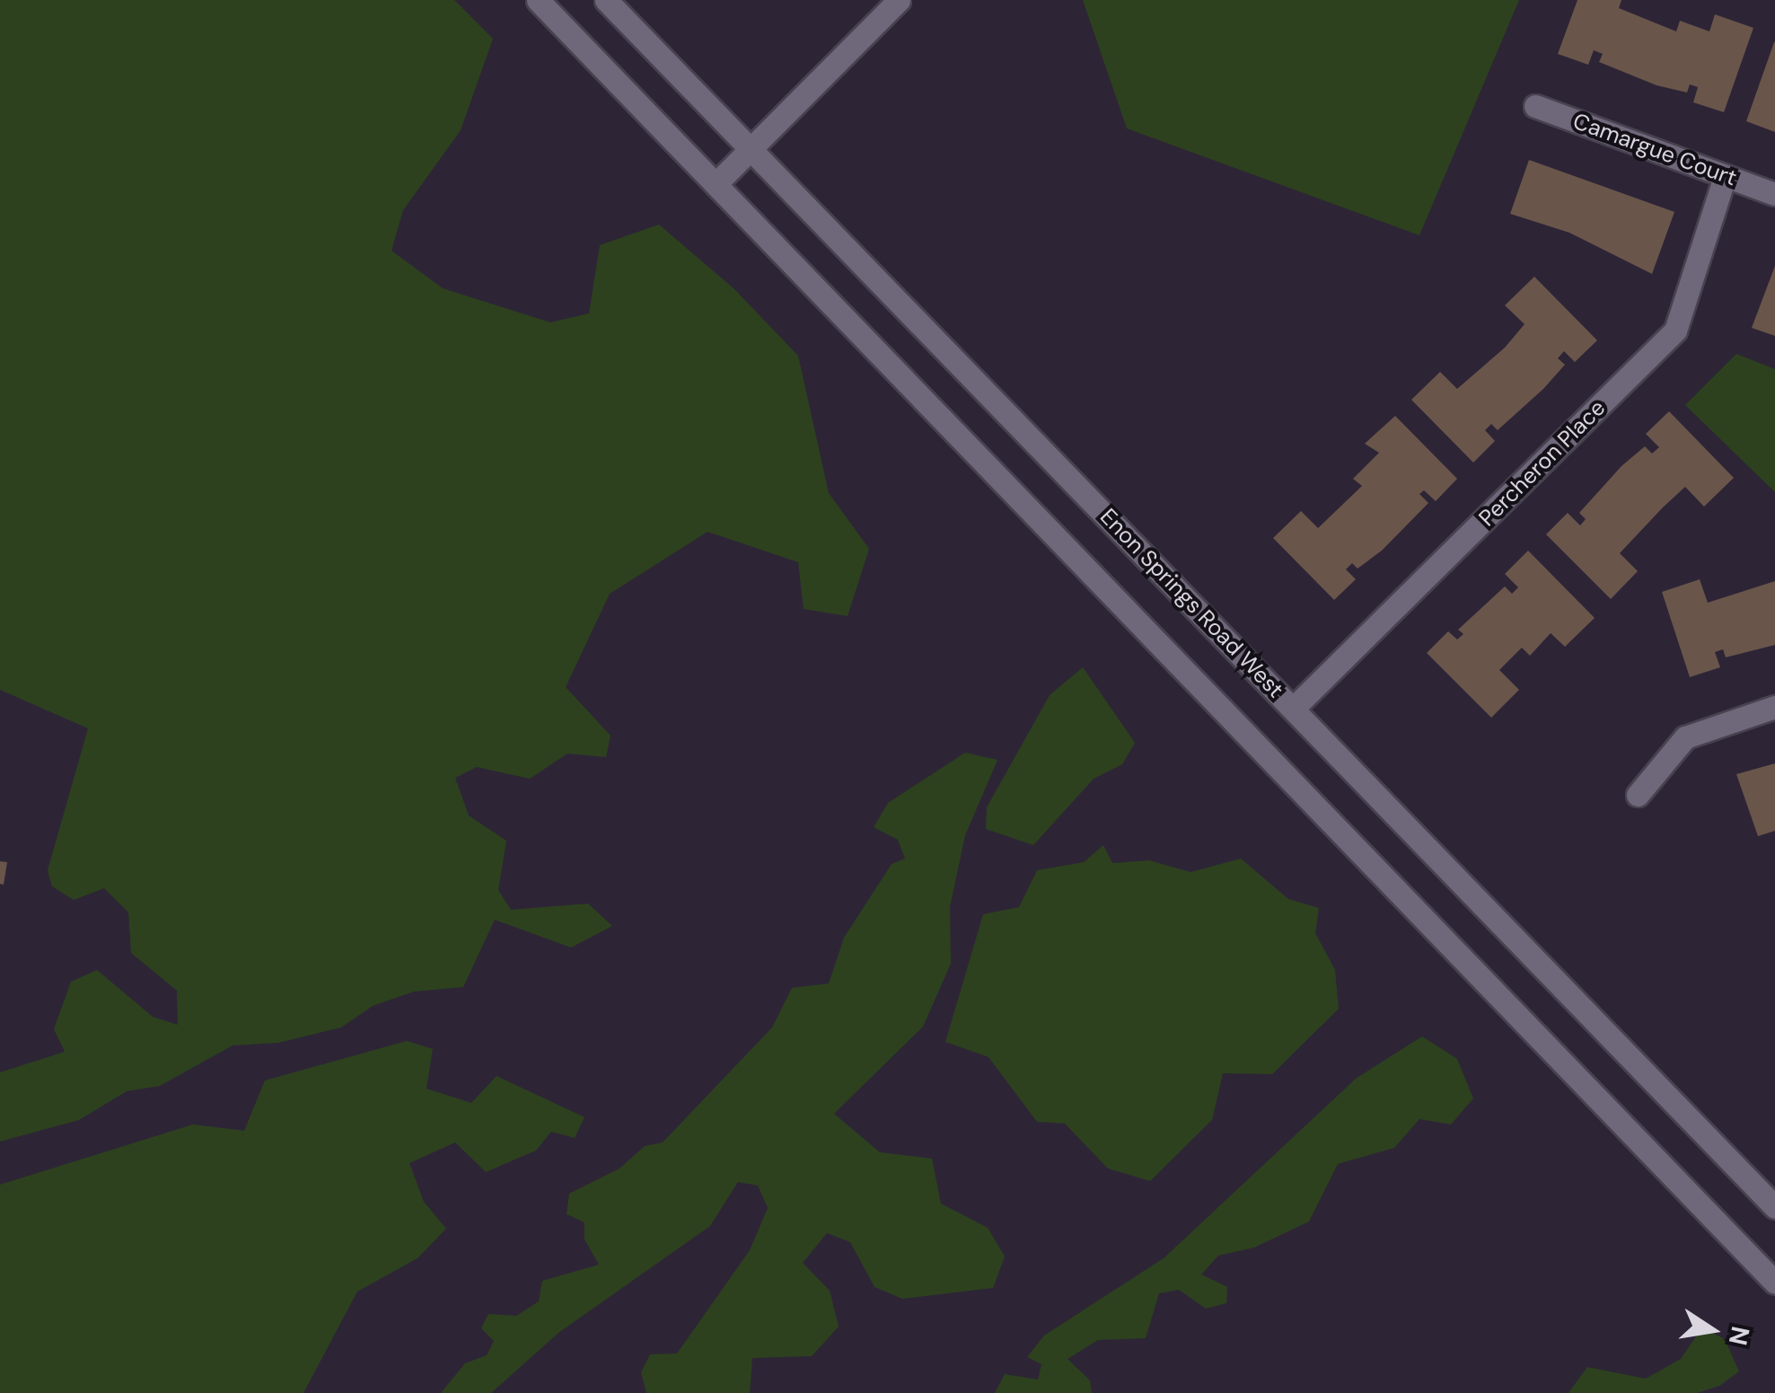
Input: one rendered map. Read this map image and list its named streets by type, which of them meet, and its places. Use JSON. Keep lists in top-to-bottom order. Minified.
{"streets":{"street":["Camargue Court","Percheron Place","Enon Springs Road West"]},"crossings":[["Camargue Court","Percheron Place"],["Percheron Place","Enon Springs Road West"]],"north":"right"}
